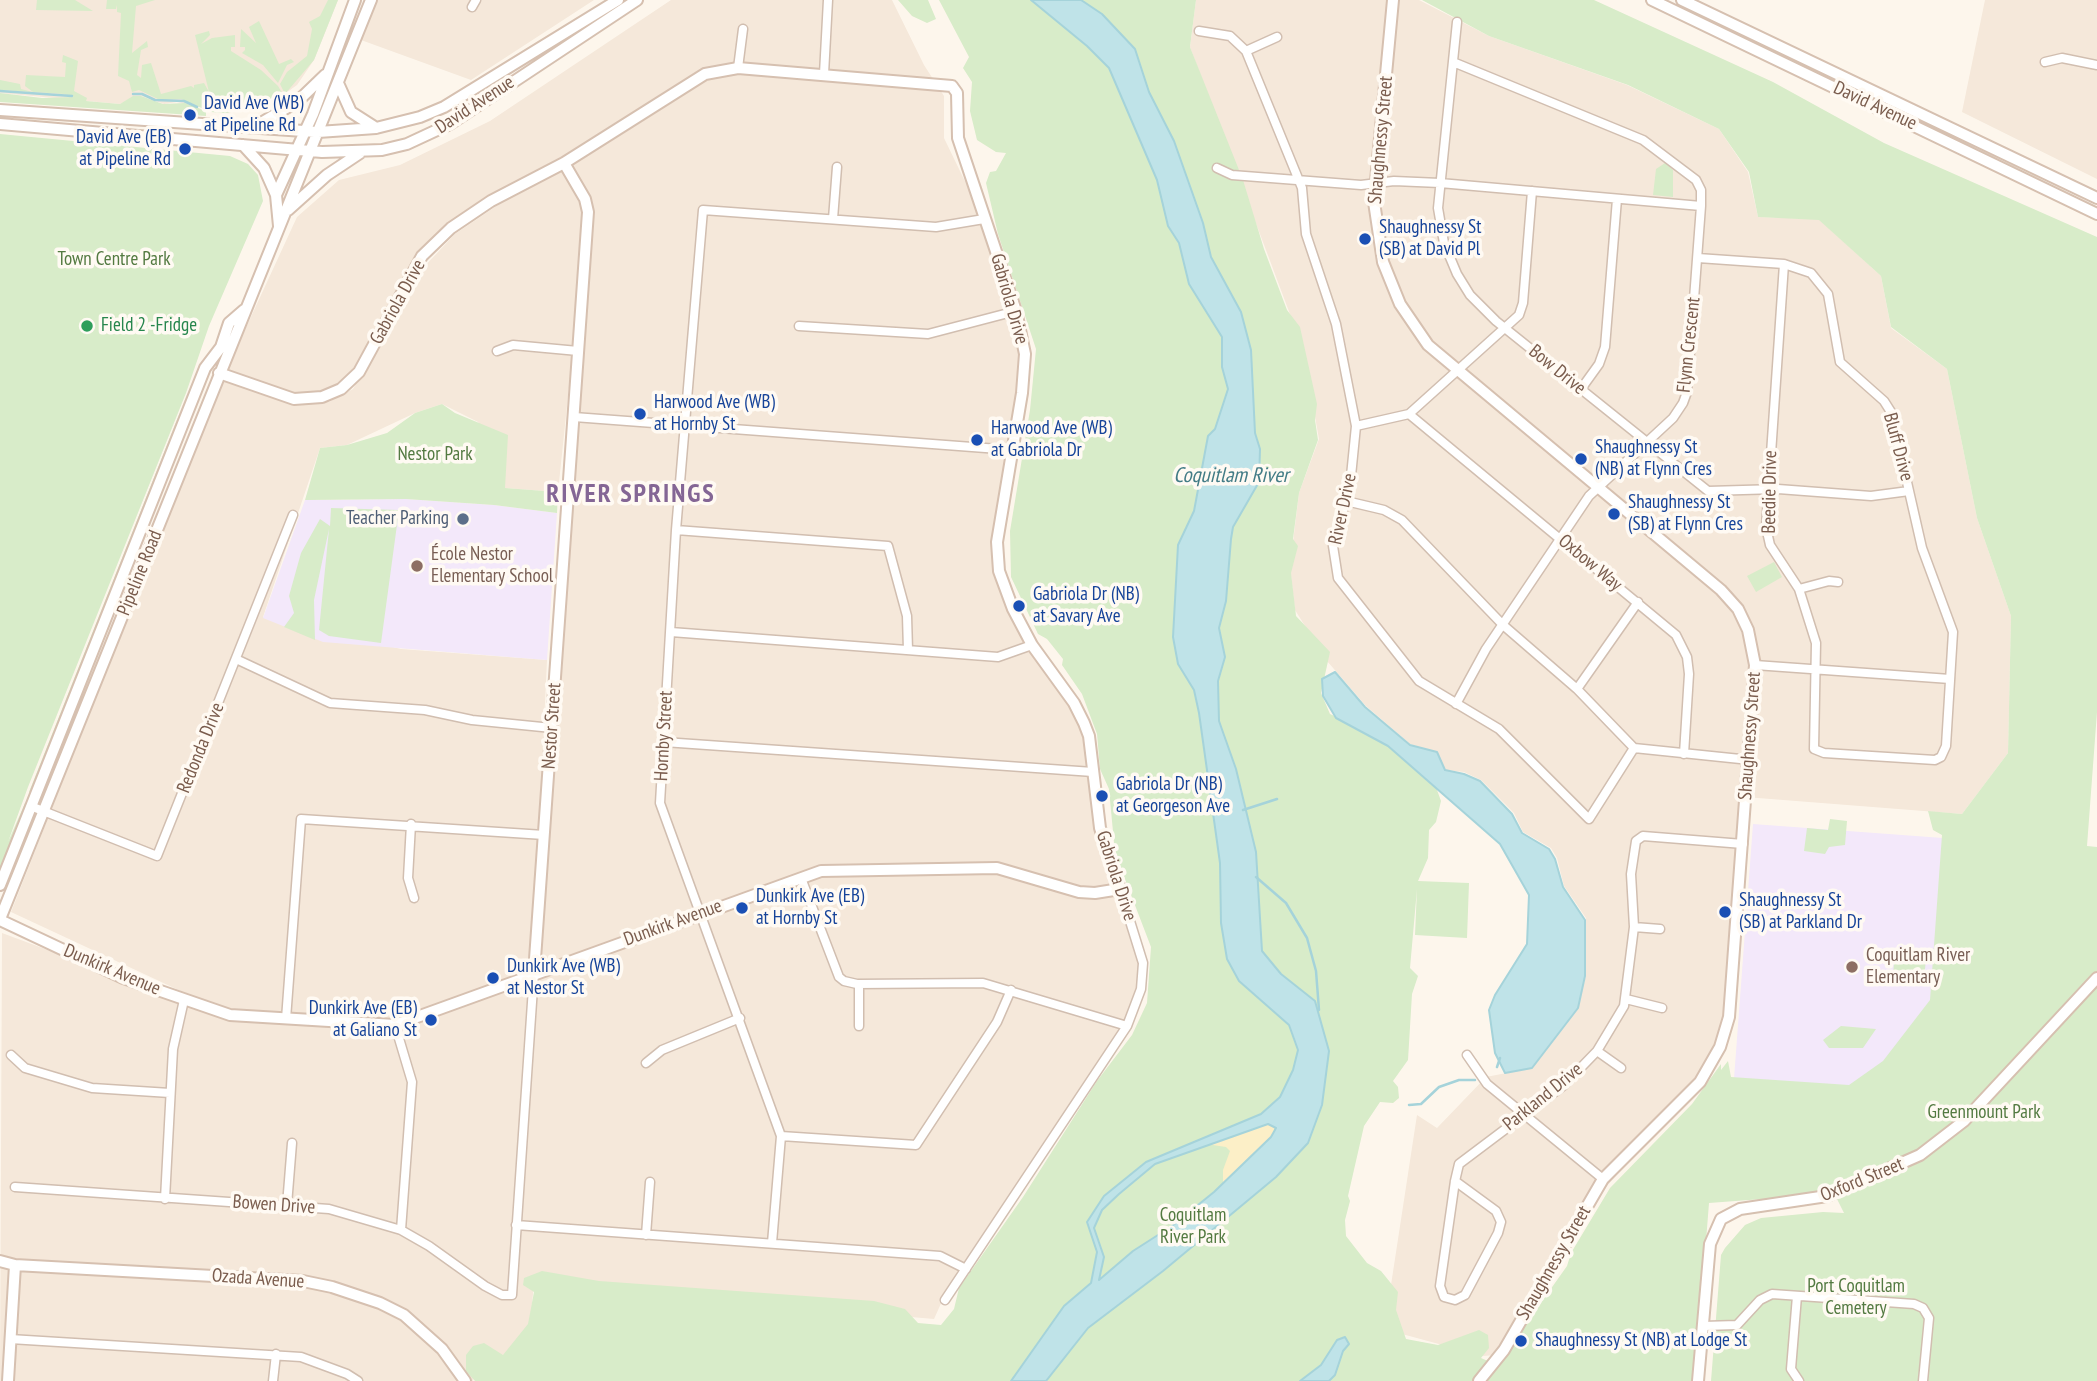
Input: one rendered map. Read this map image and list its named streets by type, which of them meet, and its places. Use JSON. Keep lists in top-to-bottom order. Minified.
{"streets":{"street":["David Avenue","Shaughnessy Street","Gabriola Drive","Flynn Crescent","Bow Drive","Bluff Drive","Beedie Drive","River Drive","Oxbow Way","Pipeline Road","Nestor Street","Hornby Street","Redonda Drive","Dunkirk Avenue","Parkland Drive","Oxford Street","Bowen Drive","Ozada Avenue"]},"crossings":[["David Avenue","Pipeline Road"],["Shaughnessy Street","Flynn Crescent"],["Shaughnessy Street","Parkland Drive"],["Gabriola Drive","Pipeline Road"],["Gabriola Drive","Nestor Street"],["Gabriola Drive","Dunkirk Avenue"],["Flynn Crescent","Bow Drive"],["Flynn Crescent","Bluff Drive"],["Flynn Crescent","River Drive"],["Flynn Crescent","Oxbow Way"],["Bow Drive","Bluff Drive"],["Bow Drive","Beedie Drive"],["Bluff Drive","Beedie Drive"],["Pipeline Road","Redonda Drive"],["Pipeline Road","Dunkirk Avenue"],["Nestor Street","Dunkirk Avenue"],["Nestor Street","Bowen Drive"],["Hornby Street","Dunkirk Avenue"]],"districts":["RIVER SPRINGS"],"water":["Coquitlam River"],"parks":["Town Centre Park","Nestor Park","Greenmount Park","Coquitlam River Park","Port Coquitlam Cemetery"],"places":["David Ave (WB) at Pipeline Rd","David Ave (EB) at Pipeline Rd","Shaughnessy St (SB) at David Pl","Field 2 -Fridge","Harwood Ave (WB) at Hornby St","Harwood Ave (WB) at Gabriola Dr","Shaughnessy St (NB) at Flynn Cres","Shaughnessy St (SB) at Flynn Cres","Teacher Parking","École Nestor Elementary School","Gabriola Dr (NB) at Savary Ave","Gabriola Dr (NB) at Georgeson Ave","Dunkirk Ave (EB) at Hornby St","Shaughnessy St (SB) at Parkland Dr","Coquitlam River Elementary","Dunkirk Ave (WB) at Nestor St","Dunkirk Ave (EB) at Galiano St","Shaughnessy St (NB) at Lodge St"]}
